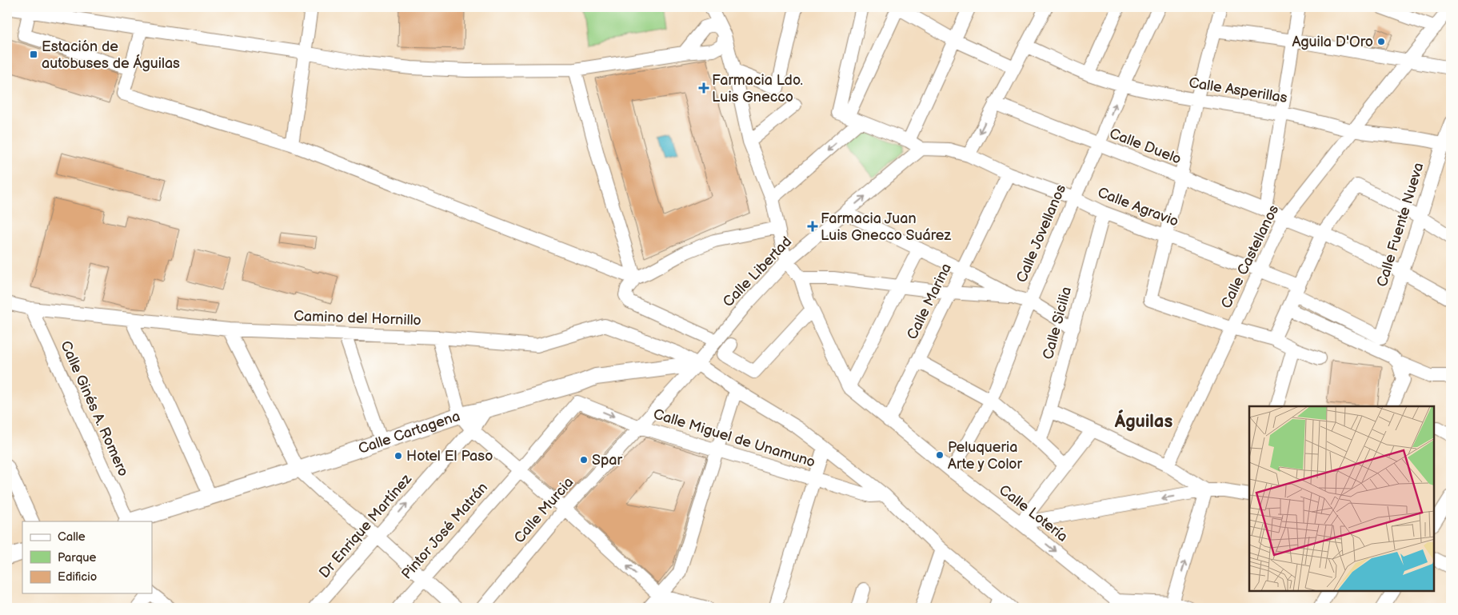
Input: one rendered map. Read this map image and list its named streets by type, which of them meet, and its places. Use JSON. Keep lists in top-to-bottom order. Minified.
{"streets":{"main road":["Calle Cartagena"],"street":["Calle Asperillas","Calle Duelo","Calle Agravio","Calle Fuente Nueva","Calle Jovellanos","Calle Castellanos","Calle Libertad","Calle Marina","Camino del Hornillo","Calle Sicilia","Calle Ginés A. Romero","Calle Miguel de Unamuno","Calle Murcia","Calle Lotería","Dr Enrique Martínez","Pintor José Matrán"]},"crossings":[["Calle Asperillas","Calle Fuente Nueva"],["Calle Asperillas","Calle Jovellanos"],["Calle Asperillas","Calle Castellanos"],["Calle Duelo","Calle Fuente Nueva"],["Calle Duelo","Calle Jovellanos"],["Calle Duelo","Calle Castellanos"],["Calle Agravio","Calle Fuente Nueva"],["Calle Agravio","Calle Jovellanos"],["Calle Agravio","Calle Castellanos"],["Calle Agravio","Calle Libertad"],["Calle Agravio","Calle Marina"],["Calle Agravio","Calle Sicilia"],["Calle Jovellanos","Calle Lotería"],["Calle Libertad","Camino del Hornillo"],["Calle Libertad","Calle Cartagena"],["Calle Libertad","Calle Murcia"],["Calle Libertad","Calle Lotería"],["Calle Marina","Calle Lotería"],["Camino del Hornillo","Calle Ginés A. Romero"],["Camino del Hornillo","Calle Cartagena"],["Camino del Hornillo","Calle Miguel de Unamuno"],["Camino del Hornillo","Calle Murcia"],["Calle Ginés A. Romero","Calle Cartagena"],["Calle Cartagena","Calle Murcia"],["Calle Cartagena","Dr Enrique Martínez"],["Calle Miguel de Unamuno","Calle Murcia"],["Calle Miguel de Unamuno","Pintor José Matrán"]],"one_way":["Dr Enrique Martínez"],"districts":["Águilas"],"places":{"other":["Aguila D'Oro","Peluqueria Arte y Color","Hotel El Paso","Spar"],"transit":["Estación de autobuses de Águilas"],"health":["Farmacia Ldo. Luis Gnecco","Farmacia Juan Luis Gnecco Suárez"]},"legend":["Calle","Parque","Edificio"]}
